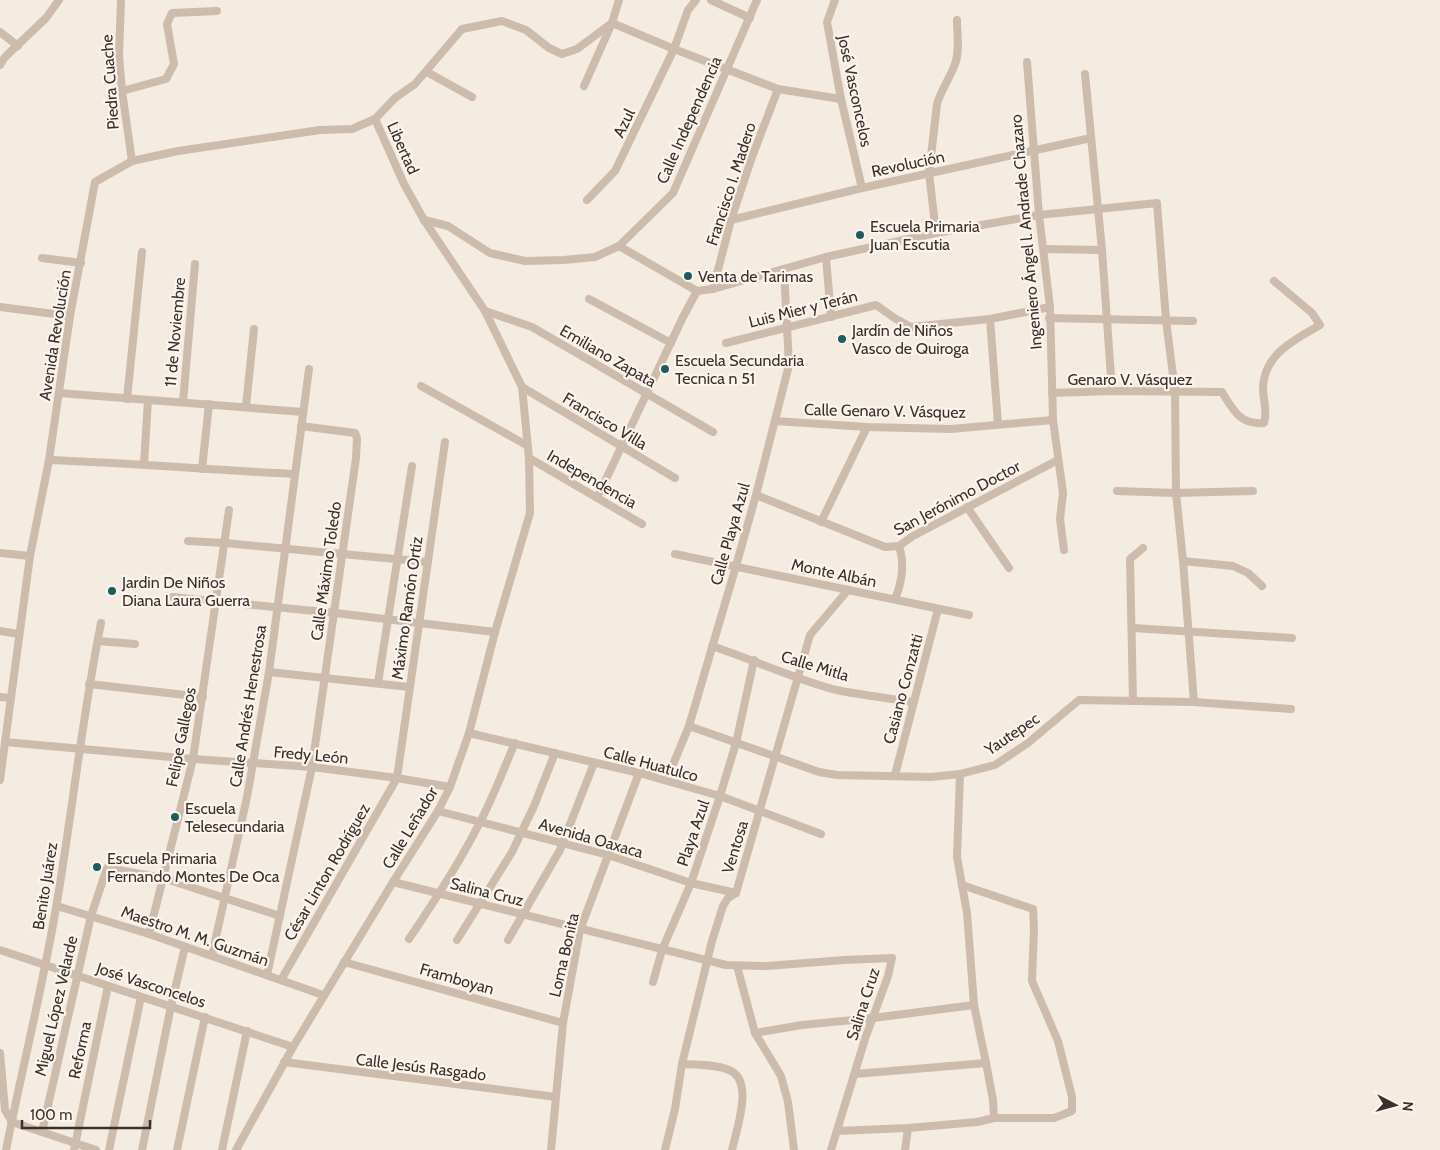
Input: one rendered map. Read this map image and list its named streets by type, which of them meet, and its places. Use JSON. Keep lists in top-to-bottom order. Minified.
{"streets":{"street":["Piedra Cuache","José Vasconcelos","Calle Independencia","Azul","Libertad","Revolución","Francisco I. Madero","Ingeniero Ángel l. Andrade Chazaro","Luis Mier y Terán","11 de Noviembre","Avenida Revolución","Emiliano Zapata","Genaro V. Vásquez","Calle Genaro V. Vásquez","Francisco Villa","Independencia","San Jerónimo Doctor","Calle Playa Azul","Calle Máximo Toledo","Monte Albán","Máximo Ramón Ortiz","Calle Mitla","Casiano Conzatti","Calle Andrés Henestrosa","Yautepec","Felipe Gallegos","Fredy León","Calle Huatulco","Calle Leñador","Playa Azul","Avenida Oaxaca","Ventosa","César Linton Rodríguez","Benito Juárez","Salina Cruz","Maestro M. M. Guzmán","Loma Bonita","Framboyan","Miguel López Velarde","Reforma","Calle Jesús Rasgado"]},"crossings":[["Piedra Cuache","Avenida Revolución"],["José Vasconcelos","Revolución"],["José Vasconcelos","Calle Leñador"],["José Vasconcelos","Benito Juárez"],["José Vasconcelos","Miguel López Velarde"],["José Vasconcelos","Reforma"],["Calle Independencia","Libertad"],["Libertad","Avenida Revolución"],["Libertad","Emiliano Zapata"],["Libertad","Francisco Villa"],["Libertad","Independencia"],["Libertad","Calle Leñador"],["Revolución","Francisco I. Madero"],["Revolución","Ingeniero Ángel l. Andrade Chazaro"],["Ingeniero Ángel l. Andrade Chazaro","Genaro V. Vásquez"],["Ingeniero Ángel l. Andrade Chazaro","Calle Genaro V. Vásquez"],["Ingeniero Ángel l. Andrade Chazaro","San Jerónimo Doctor"],["Luis Mier y Terán","Calle Playa Azul"],["Avenida Revolución","Fredy León"],["Calle Genaro V. Vásquez","Calle Playa Azul"],["Independencia","Calle Leñador"],["San Jerónimo Doctor","Calle Playa Azul"],["Calle Playa Azul","Monte Albán"],["Calle Playa Azul","Calle Mitla"],["Calle Playa Azul","Yautepec"],["Calle Playa Azul","Calle Huatulco"],["Calle Playa Azul","Loma Bonita"],["Calle Máximo Toledo","Calle Andrés Henestrosa"],["Calle Máximo Toledo","Fredy León"],["Calle Máximo Toledo","Maestro M. M. Guzmán"],["Monte Albán","Casiano Conzatti"],["Monte Albán","Ventosa"],["Máximo Ramón Ortiz","Fredy León"],["Máximo Ramón Ortiz","César Linton Rodríguez"],["Calle Mitla","Casiano Conzatti"],["Calle Mitla","Playa Azul"],["Calle Mitla","Ventosa"],["Casiano Conzatti","Yautepec"],["Calle Andrés Henestrosa","Fredy León"],["Calle Andrés Henestrosa","Maestro M. M. Guzmán"],["Yautepec","Playa Azul"],["Yautepec","Ventosa"],["Felipe Gallegos","Fredy León"],["Felipe Gallegos","Maestro M. M. Guzmán"],["Felipe Gallegos","Miguel López Velarde"],["Fredy León","Calle Leñador"],["Fredy León","César Linton Rodríguez"],["Fredy León","Benito Juárez"],["Calle Huatulco","Calle Leñador"],["Calle Huatulco","Playa Azul"],["Calle Huatulco","Ventosa"],["Calle Huatulco","Loma Bonita"],["Calle Leñador","Avenida Oaxaca"],["Calle Leñador","Salina Cruz"],["Calle Leñador","Maestro M. M. Guzmán"],["Calle Leñador","Framboyan"],["Calle Leñador","Calle Jesús Rasgado"],["Playa Azul","Avenida Oaxaca"],["Playa Azul","Salina Cruz"],["Avenida Oaxaca","Ventosa"],["Avenida Oaxaca","Loma Bonita"],["Ventosa","Salina Cruz"],["César Linton Rodríguez","Maestro M. M. Guzmán"],["Benito Juárez","Maestro M. M. Guzmán"],["Salina Cruz","Loma Bonita"],["Maestro M. M. Guzmán","Miguel López Velarde"],["Loma Bonita","Framboyan"],["Loma Bonita","Calle Jesús Rasgado"]],"places":["Escuela Primaria Juan Escutia","Venta de Tarimas","Jardín de Niños Vasco de Quiroga","Escuela Secundaria Tecnica n 51","Jardin De Niños Diana Laura Guerra","Escuela Telesecundaria","Escuela Primaria Fernando Montes De Oca"],"scale_bar":"100 m","north":"right"}
